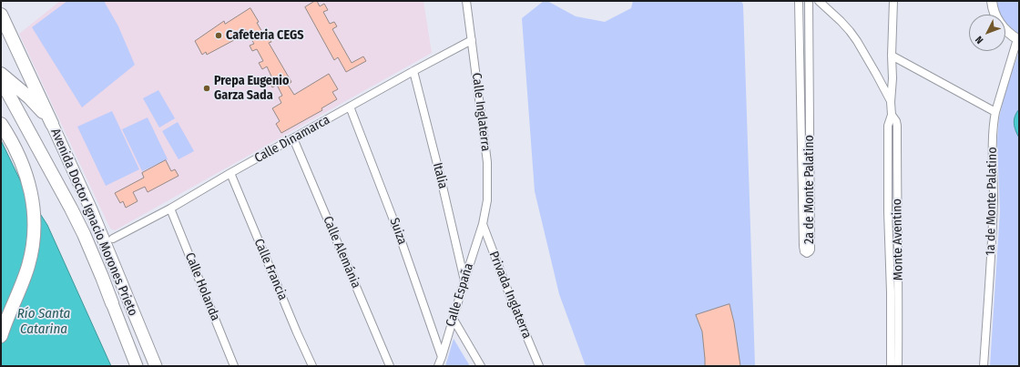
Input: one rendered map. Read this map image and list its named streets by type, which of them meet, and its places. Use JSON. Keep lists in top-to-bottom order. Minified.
{"streets":{"highway":["Avenida Doctor Ignacio Morones Prieto"],"street":["Calle Inglaterra","Calle Dinamarca","Italia","2a de Monte Palatino","1a de Monte Palatino","Suiza","Monte Aventino","Calle Alemánia","Calle Francia","Calle Holanda","Calle España","Privada Inglaterra"]},"crossings":[["Calle Inglaterra","Calle Dinamarca"],["Calle Inglaterra","Calle España"],["Calle Inglaterra","Privada Inglaterra"],["Calle Dinamarca","Italia"],["Calle Dinamarca","Suiza"],["Calle Dinamarca","Calle Alemánia"],["Calle Dinamarca","Calle Francia"],["Calle Dinamarca","Calle Holanda"],["Italia","Calle España"],["Suiza","Calle España"],["Calle España","Privada Inglaterra"]],"water":["Río Santa Catarina"],"places":["Cafeteria CEGS","Prepa Eugenio Garza Sada"],"north":"bottom left"}
